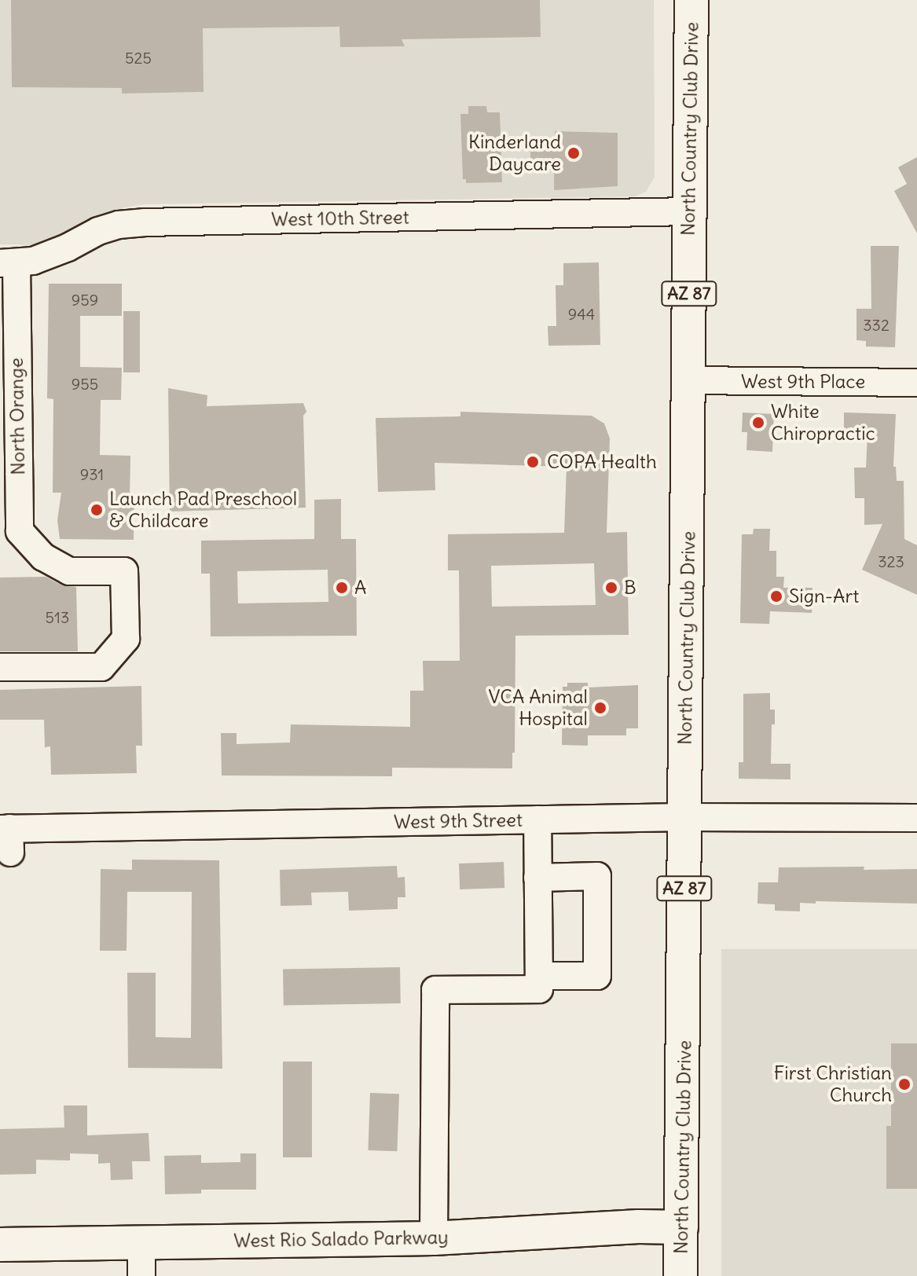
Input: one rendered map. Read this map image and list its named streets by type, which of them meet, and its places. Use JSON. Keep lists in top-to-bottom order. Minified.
{"streets":{"main road":["North Country Club Drive","AZ 87","West Rio Salado Parkway"],"street":["West 10th Street","West 9th Place","North Orange","West 9th Street"]},"crossings":[["North Country Club Drive","West 10th Street"],["North Country Club Drive","West 9th Place"],["North Country Club Drive","West 9th Street"],["North Country Club Drive","West Rio Salado Parkway"],["West 10th Street","North Orange"]],"places":["Kinderland Daycare","White Chiropractic","COPA Health","Launch Pad Preschool & Childcare","A","B","Sign-Art","VCA Animal Hospital","First Christian Church"],"house_numbers":["525","959","944","332","955","931","323","513"]}
